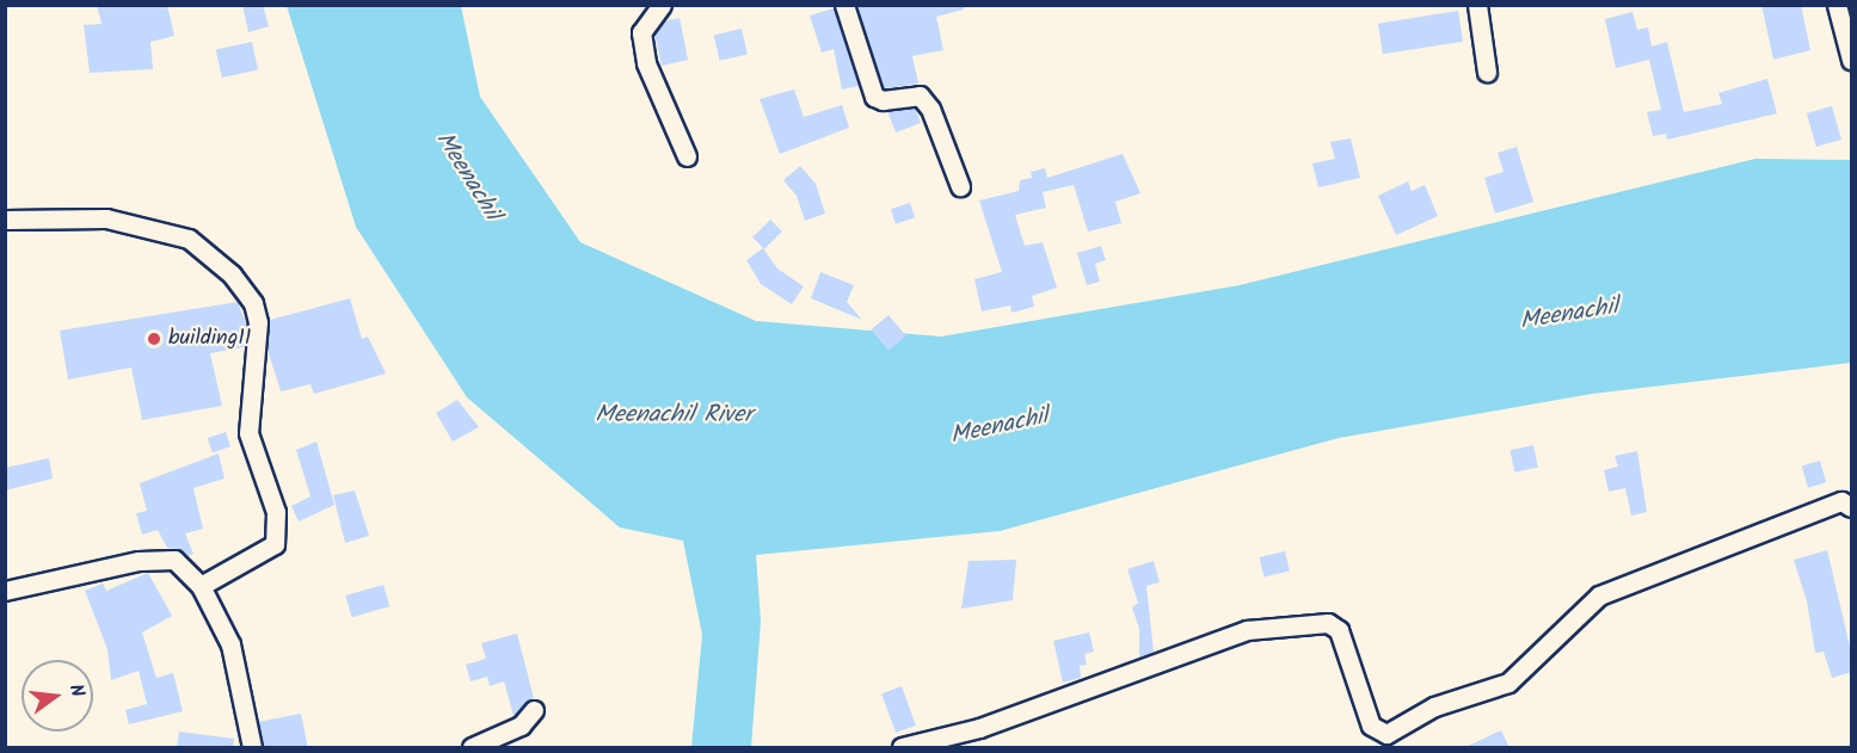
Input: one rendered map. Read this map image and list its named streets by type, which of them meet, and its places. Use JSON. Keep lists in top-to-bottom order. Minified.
{"water":["Meenachil","Meenachil River"],"places":["building11"],"north":"right"}
